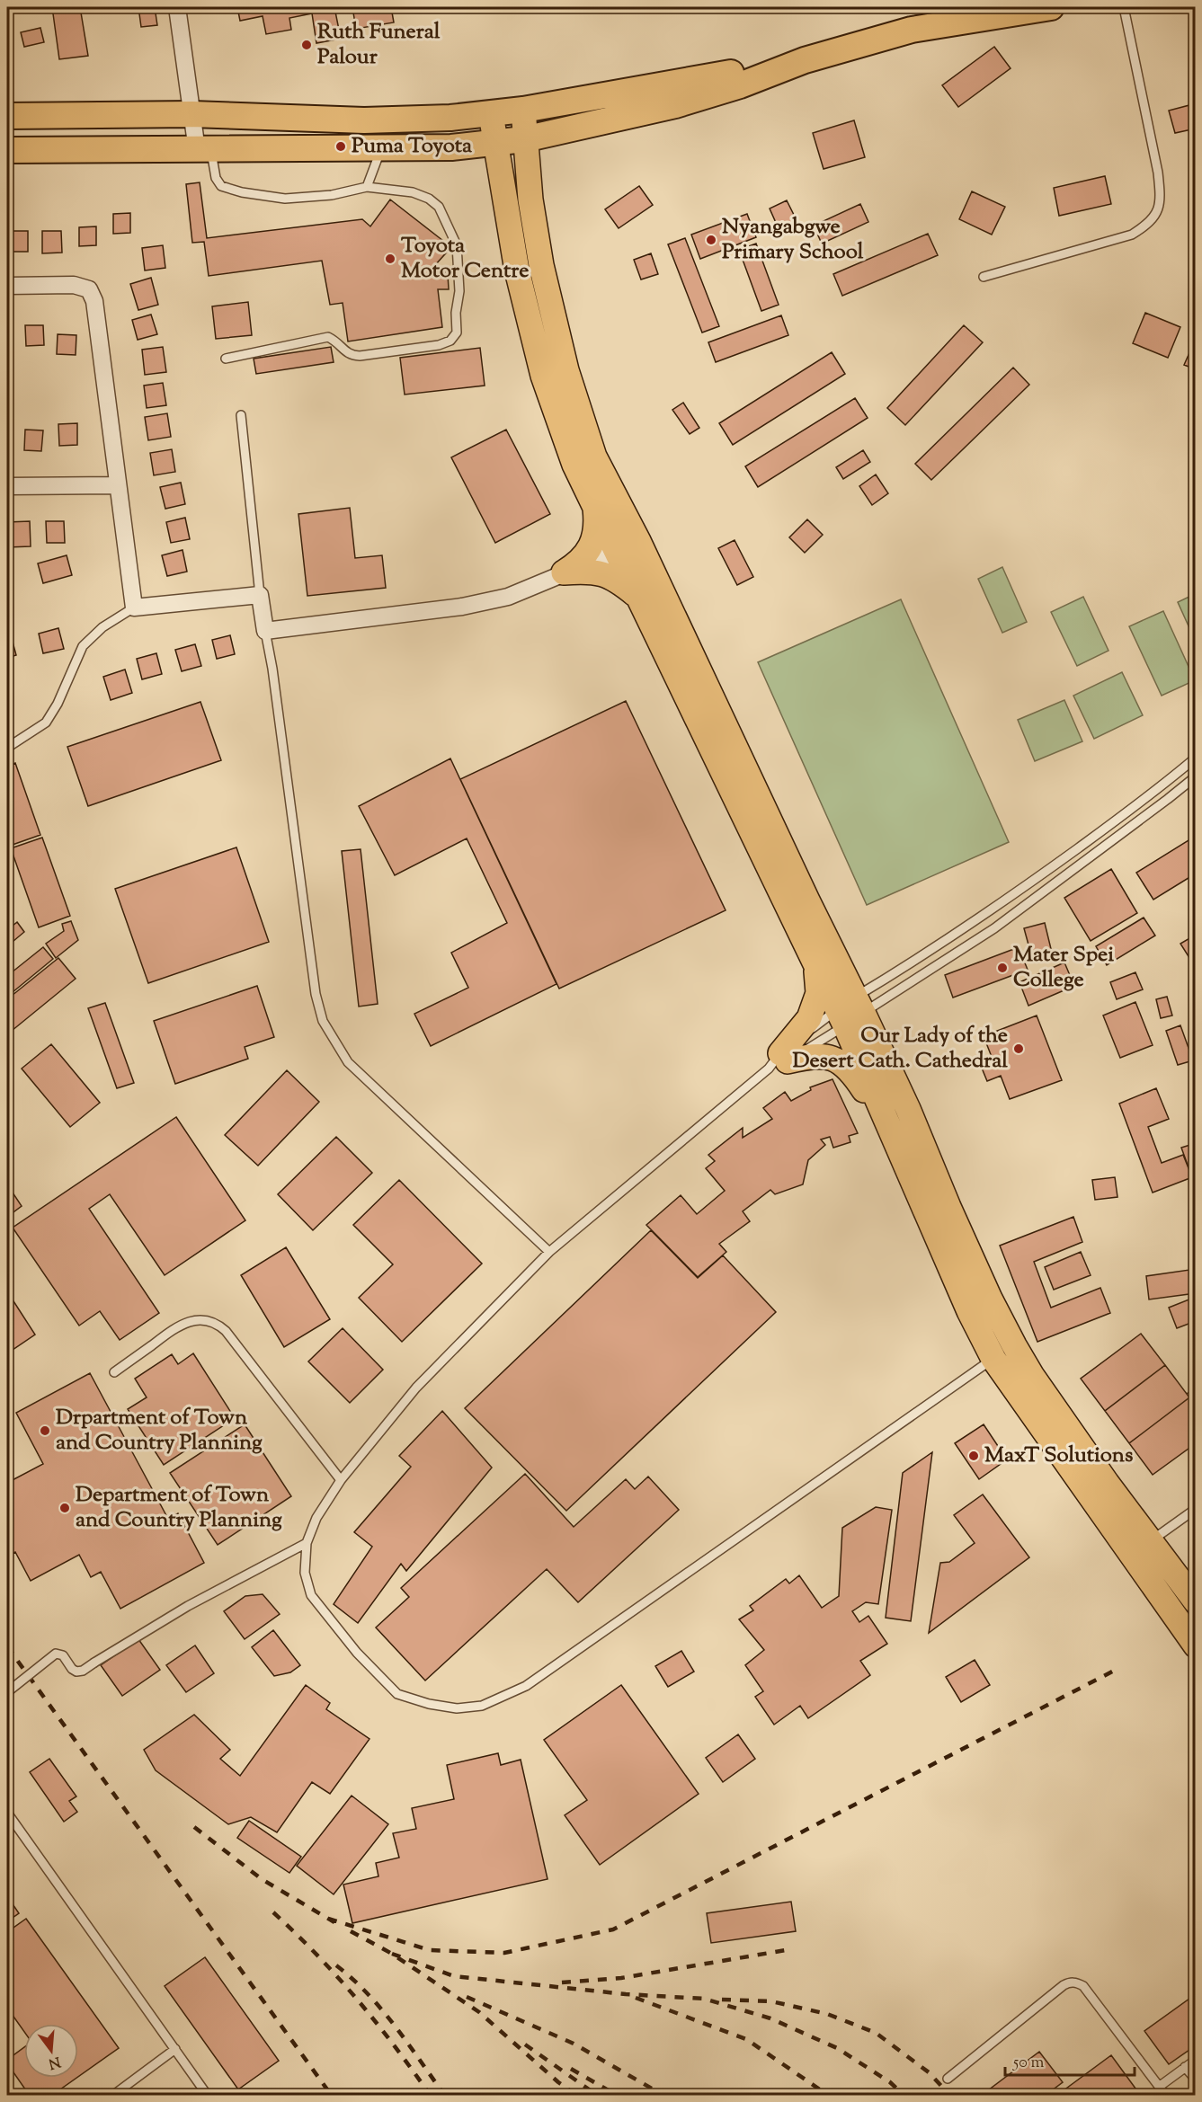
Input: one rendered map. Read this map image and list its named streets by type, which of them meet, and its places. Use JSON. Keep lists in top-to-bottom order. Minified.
{"places":["Ruth Funeral Palour","Puma Toyota","Nyangabgwe Primary School","Toyota Motor Centre","Mater Spei College","Our Lady of the Desert Cath. Cathedral","Drpartment of Town and Country Planning","MaxT Solutions","Department of Town and Country Planning"],"scale_bar":"50 m","north":"bottom"}
